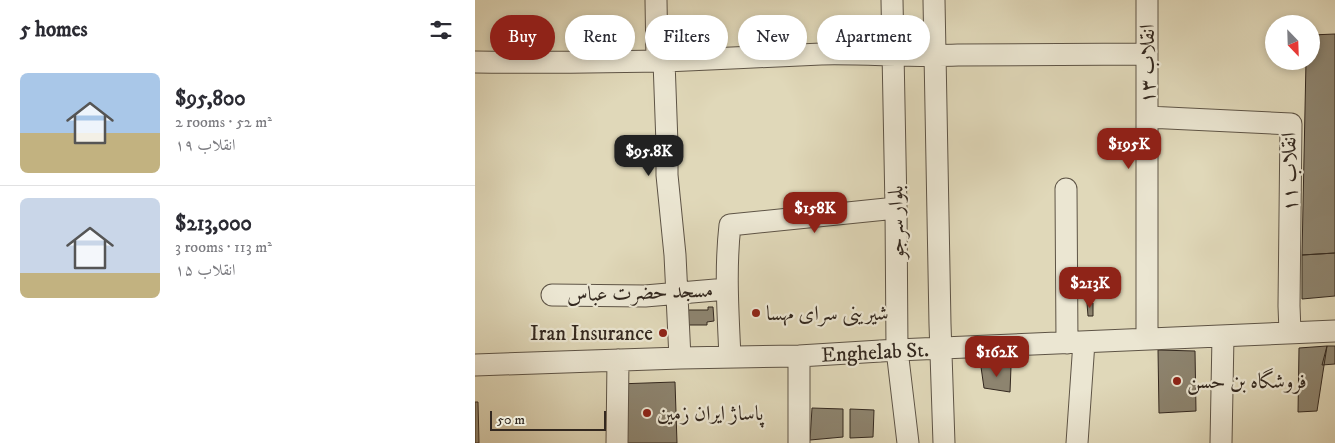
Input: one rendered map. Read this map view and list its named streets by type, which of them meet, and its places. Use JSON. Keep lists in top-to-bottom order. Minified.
{"streets":{"street":["انقلاب ۱۳","انقلاب ۱۱","بلوار سرجو","مسجد حضرت عباس","Enghelab St."]},"crossings":[["انقلاب ۱۳","انقلاب ۱۱"],["انقلاب ۱۳","Enghelab St."],["انقلاب ۱۱","Enghelab St."],["بلوار سرجو","Enghelab St."]],"places":["شیرینی سرای مهسا","Iran Insurance","فروشگاه بن حسن","پاساژ ایران زمین"],"scale_bar":"50 m","north":"bottom right","page":{"heading":"5 homes","chip":["Buy","Rent","Filters","New","Apartment"],"list":[{"name":"$95,800","note":"2 rooms · 52 m² · انقلاب ۱۹"},{"name":"$213,000","note":"3 rooms · 113 m² · انقلاب ۱۵"}],"price":["$195K","$95.8K","$158K","$213K","$162K"],"scale":"50 m"}}
